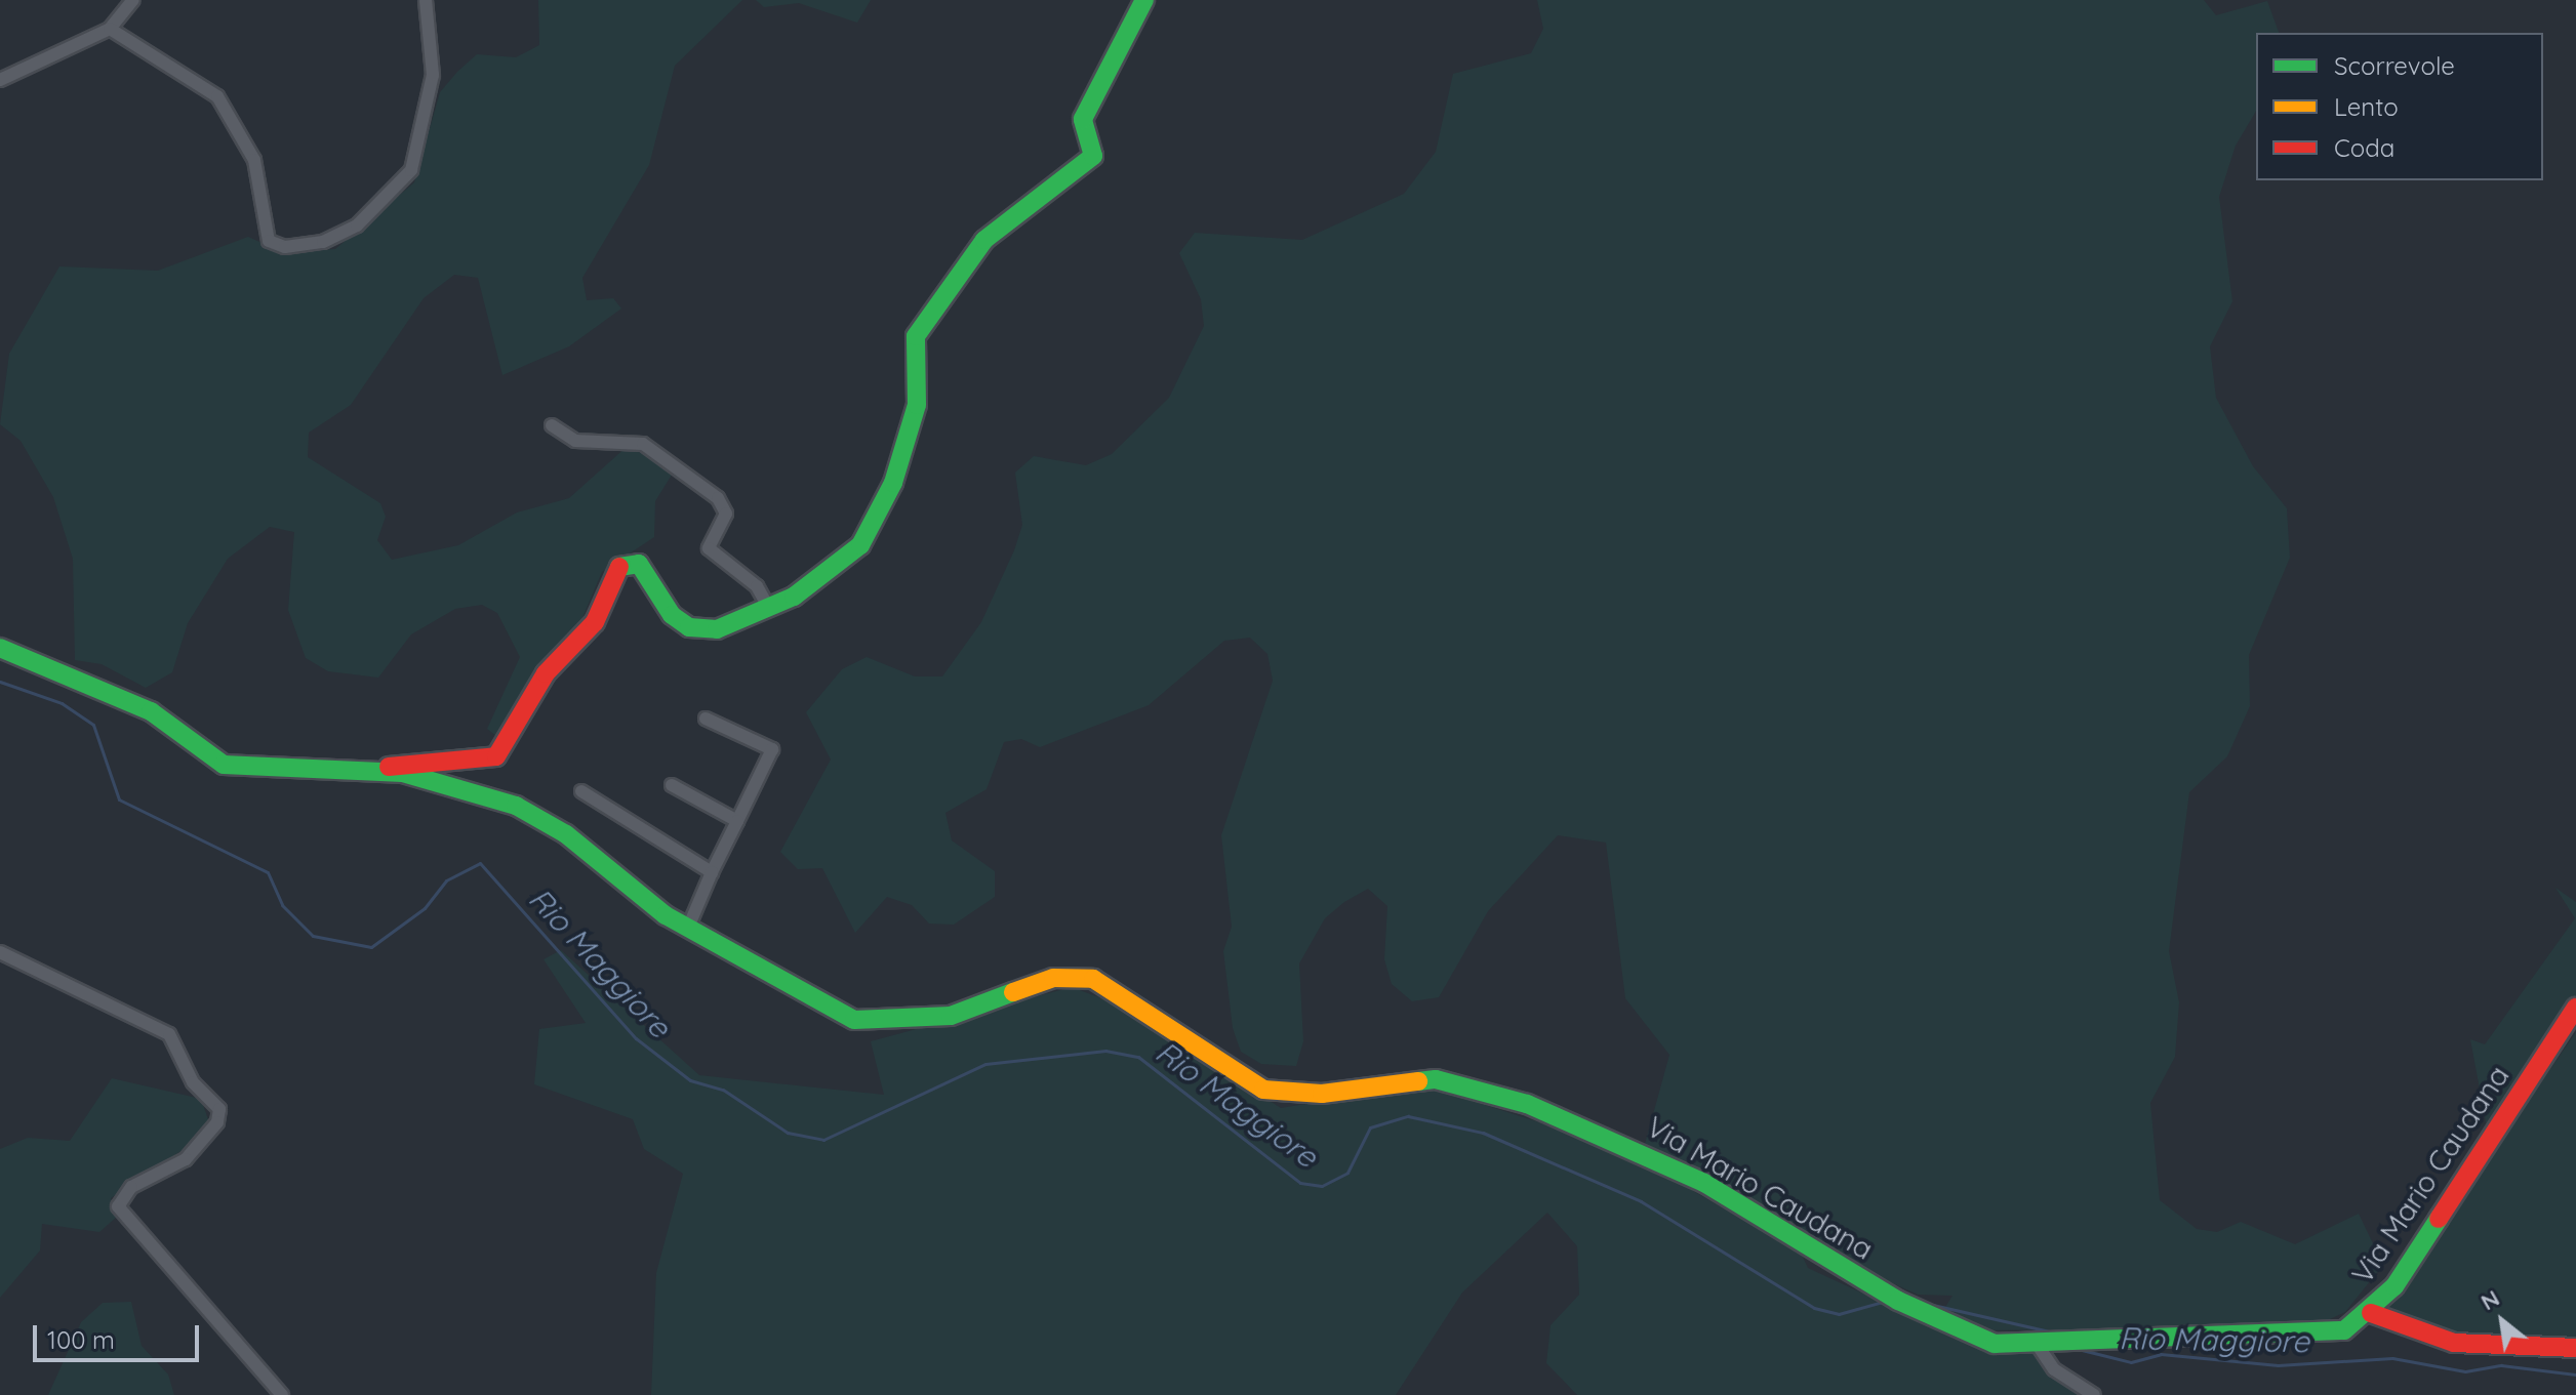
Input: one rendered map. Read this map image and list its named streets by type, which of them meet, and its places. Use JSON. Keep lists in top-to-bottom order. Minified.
{"streets":{"main road":["Via Mario Caudana"]},"water":["Rio Maggiore"],"legend":["Scorrevole","Lento","Coda"],"scale_bar":"100 m","north":"top left"}
